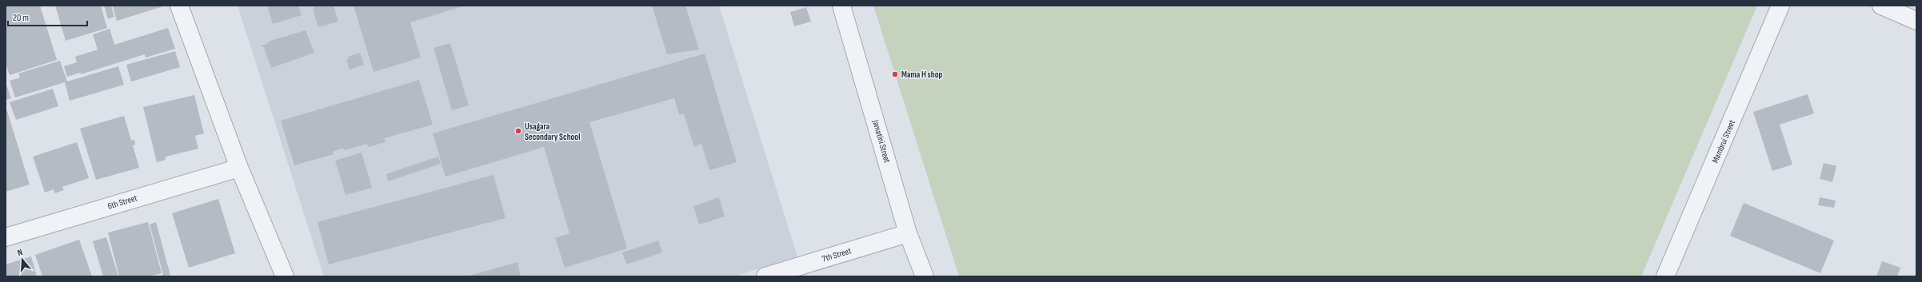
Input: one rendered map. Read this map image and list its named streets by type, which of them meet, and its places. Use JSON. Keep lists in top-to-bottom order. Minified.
{"streets":{"street":["Jamatini Street","Mambrui Street","6th Street","7th Street"]},"crossings":[["Jamatini Street","7th Street"]],"places":["Mama H shop","Usagara Secondary School"],"scale_bar":"20 m","north":"top"}
